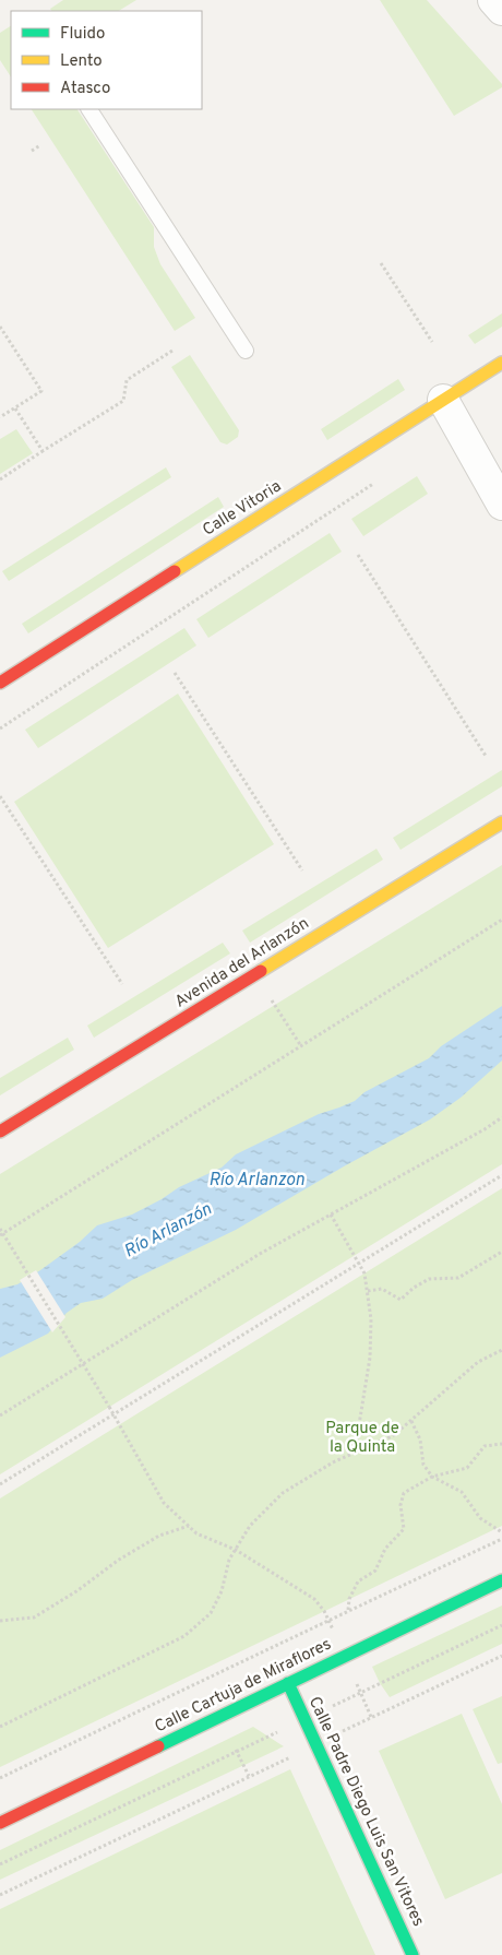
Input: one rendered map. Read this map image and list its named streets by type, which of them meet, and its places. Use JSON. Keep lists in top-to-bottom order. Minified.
{"streets":{"main road":["Calle Vitoria","Avenida del Arlanzón","Calle Cartuja de Miraflores","Calle Padre Diego Luis San Vitores"]},"crossings":[["Calle Cartuja de Miraflores","Calle Padre Diego Luis San Vitores"]],"water":["Río Arlanzon","Río Arlanzón"],"parks":["Parque de la Quinta"],"legend":["Fluido","Lento","Atasco"]}
